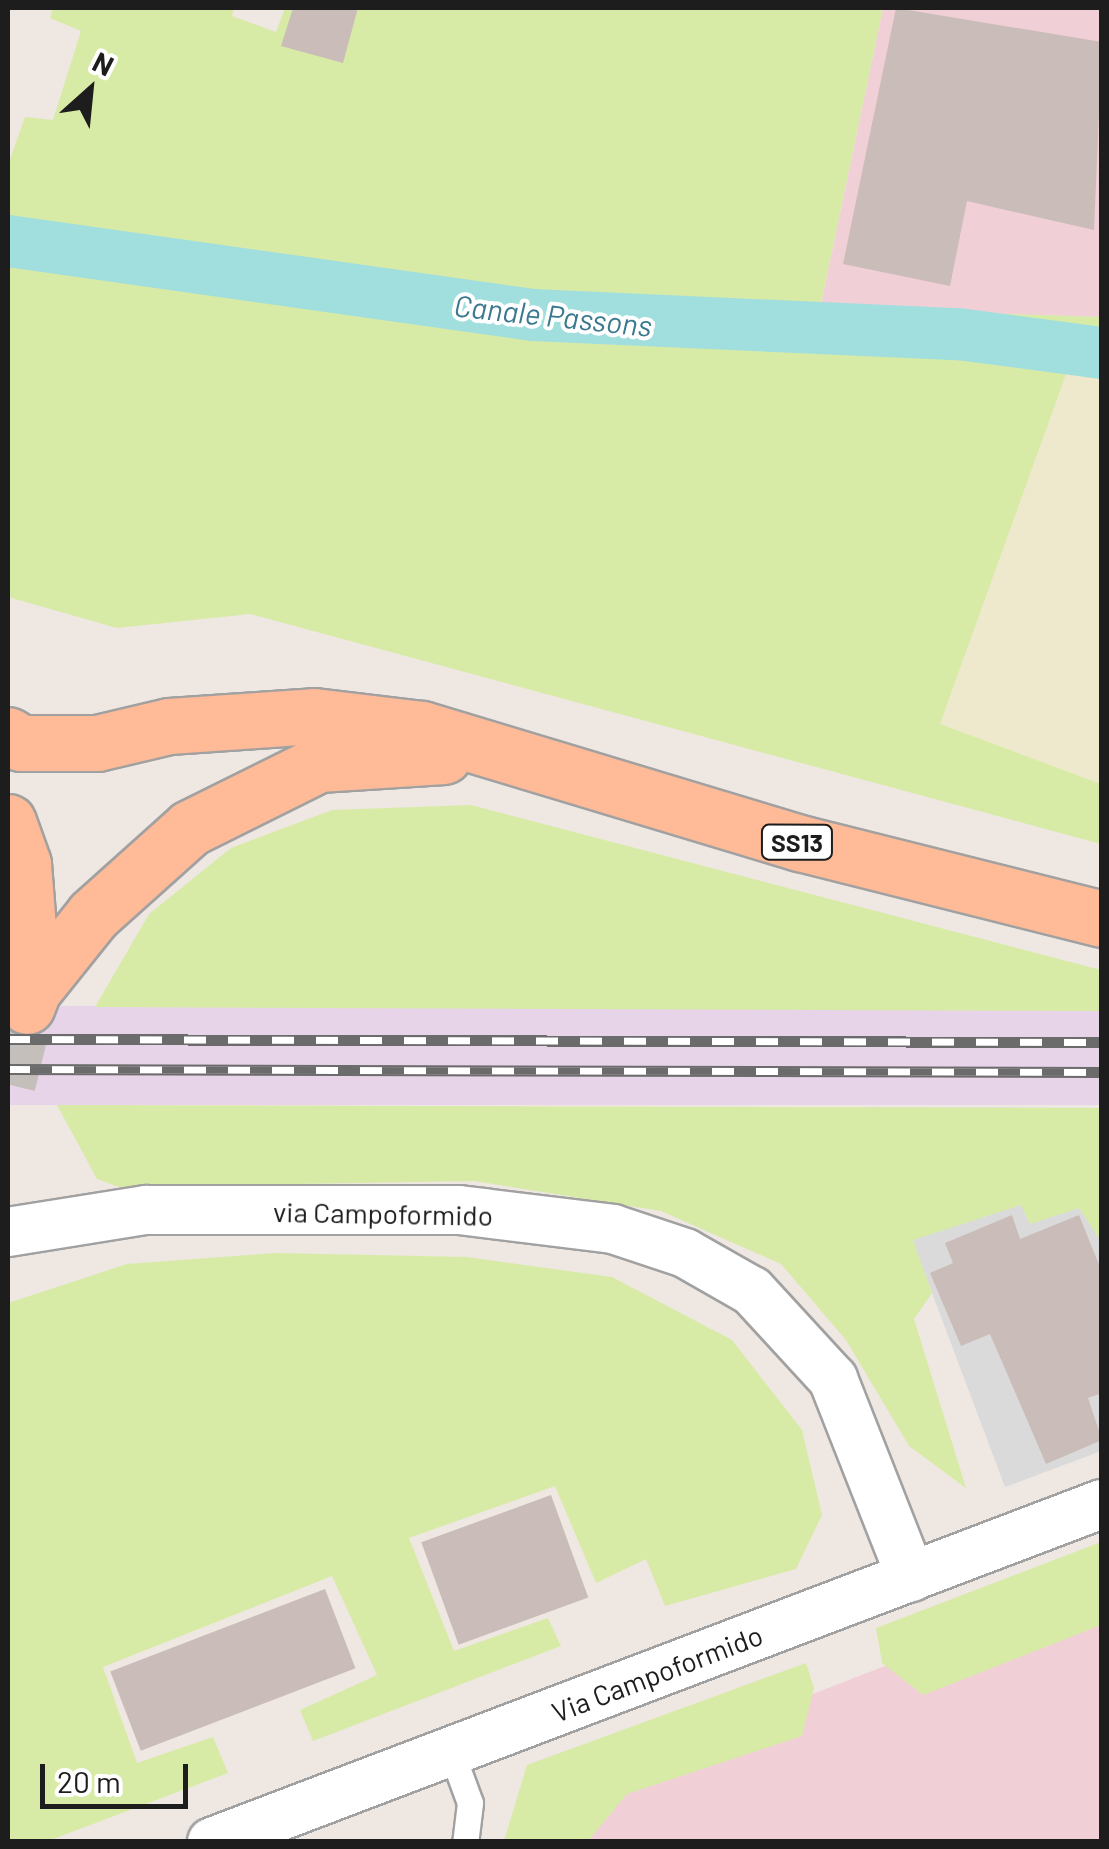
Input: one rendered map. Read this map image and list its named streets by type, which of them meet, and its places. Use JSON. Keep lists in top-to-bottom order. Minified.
{"streets":{"main road":["SS13"],"street":["via Campoformido","Via Campoformido"]},"crossings":[["via Campoformido","Via Campoformido"]],"water":["Canale Passons"],"scale_bar":"20 m","north":"top right"}
